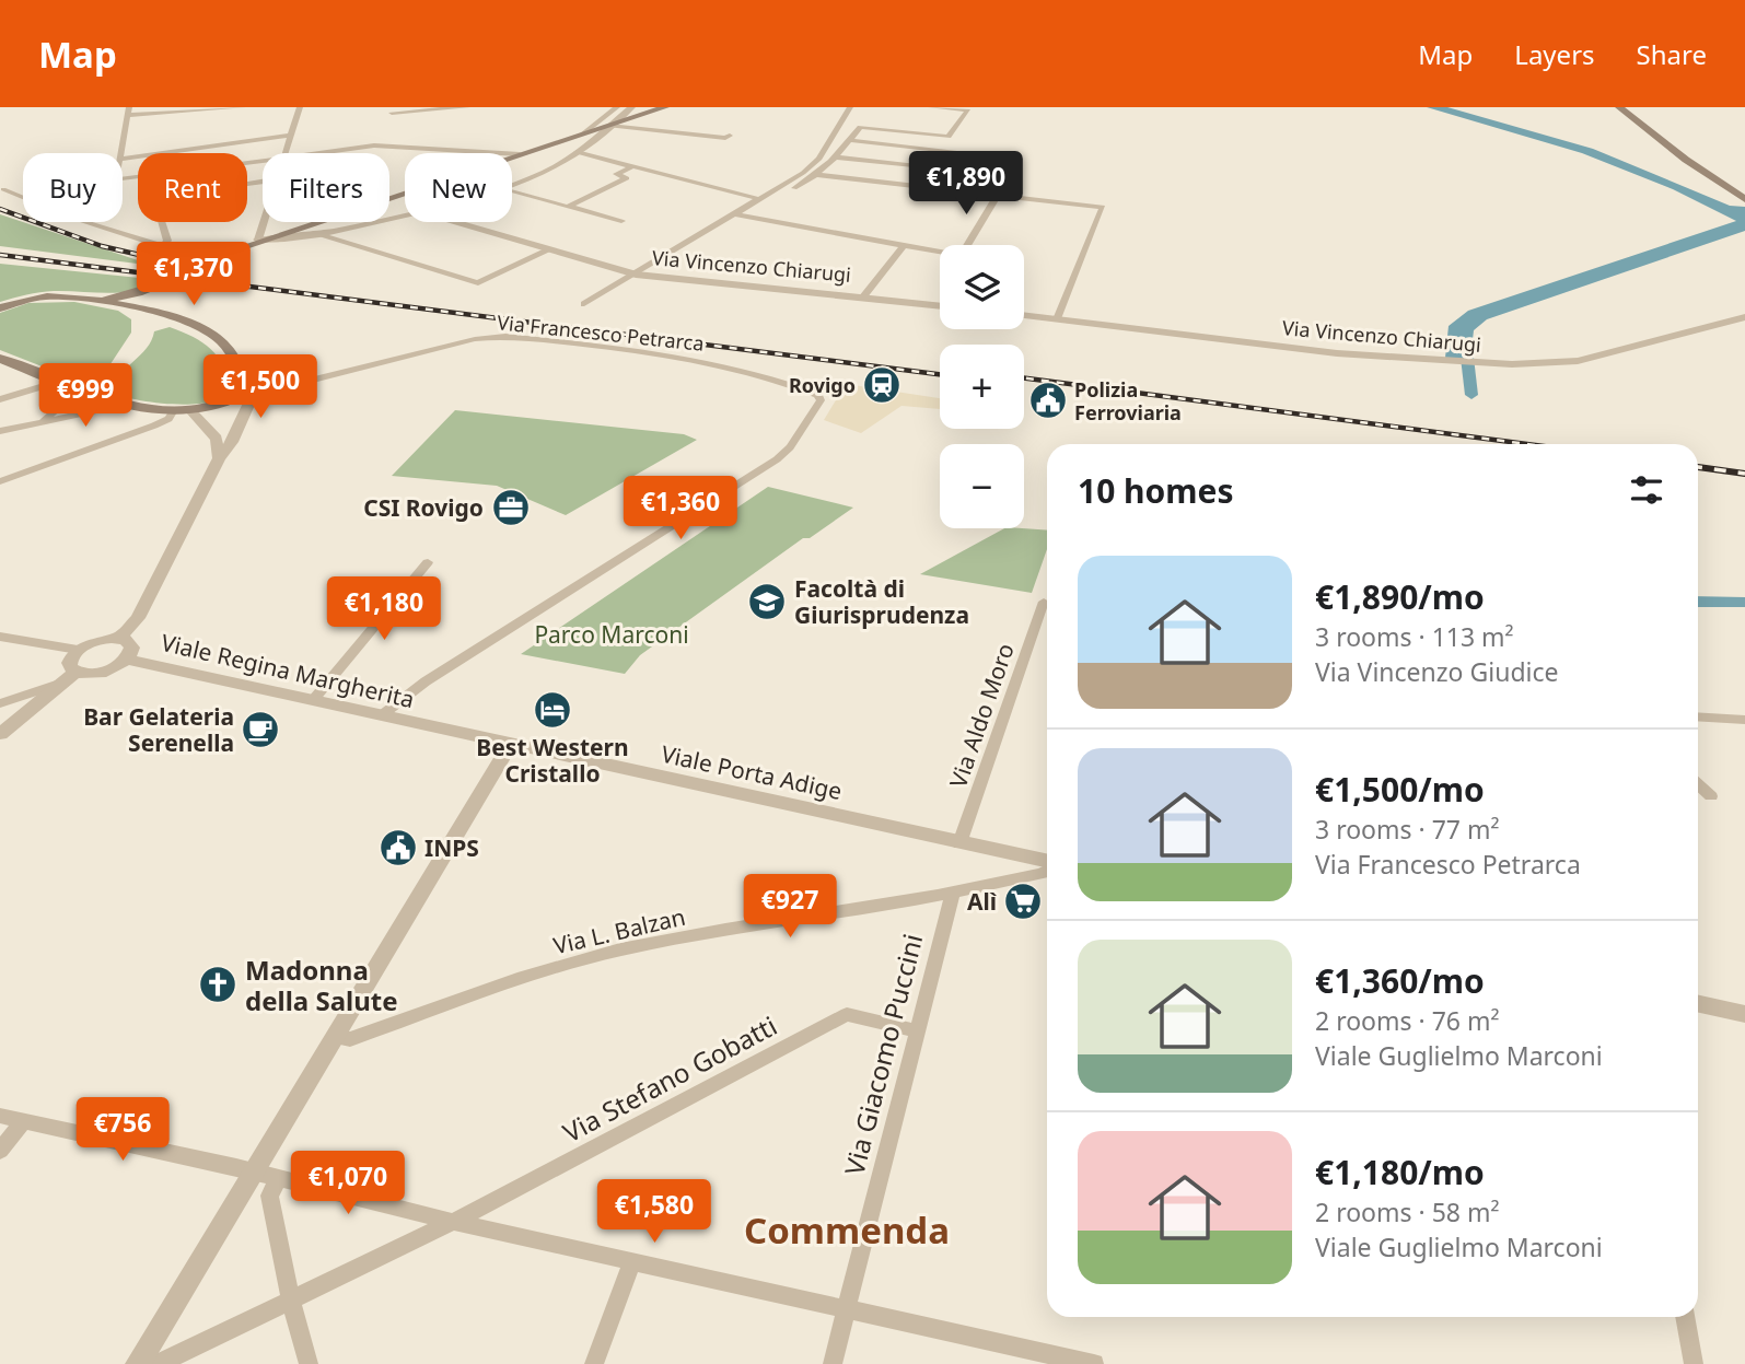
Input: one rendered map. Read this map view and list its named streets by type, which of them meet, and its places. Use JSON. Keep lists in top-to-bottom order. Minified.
{"streets":{"street":["Via Vincenzo Chiarugi","Via Francesco Petrarca","Viale Regina Margherita","Via Aldo Moro","Viale Porta Adige","Via L. Balzan","Via Giacomo Puccini","Via Stefano Gobatti"]},"crossings":[["Via Francesco Petrarca","Viale Regina Margherita"],["Viale Regina Margherita","Viale Porta Adige"],["Via Aldo Moro","Viale Porta Adige"],["Via L. Balzan","Via Giacomo Puccini"],["Via Giacomo Puccini","Via Stefano Gobatti"]],"districts":["Commenda"],"parks":["Parco Marconi"],"places":{"station":["Rovigo"],"public building":["Polizia Ferroviaria","INPS"],"office":["CSI Rovigo"],"school or university":["Facoltà di Giurisprudenza"],"hotel":["Best Western Cristallo"],"cafe":["Bar Gelateria Serenella"],"supermarket":["Alì"],"church":["Madonna della Salute"]},"page":{"header":"Map","nav":["Map","Layers","Share"],"price":["€1,890","€1,370","€1,500","€999","€1,360","€1,180","€927","€756","€1,070","€1,580"],"chip":["Buy","Rent","Filters","New"],"map_buttons":["+","−"],"heading":"10 homes","list":[{"name":"€1,890/mo","note":"3 rooms · 113 m² · Via Vincenzo Giudice"},{"name":"€1,500/mo","note":"3 rooms · 77 m² · Via Francesco Petrarca"},{"name":"€1,360/mo","note":"2 rooms · 76 m² · Viale Guglielmo Marconi"},{"name":"€1,180/mo","note":"2 rooms · 58 m² · Viale Guglielmo Marconi"}]}}
